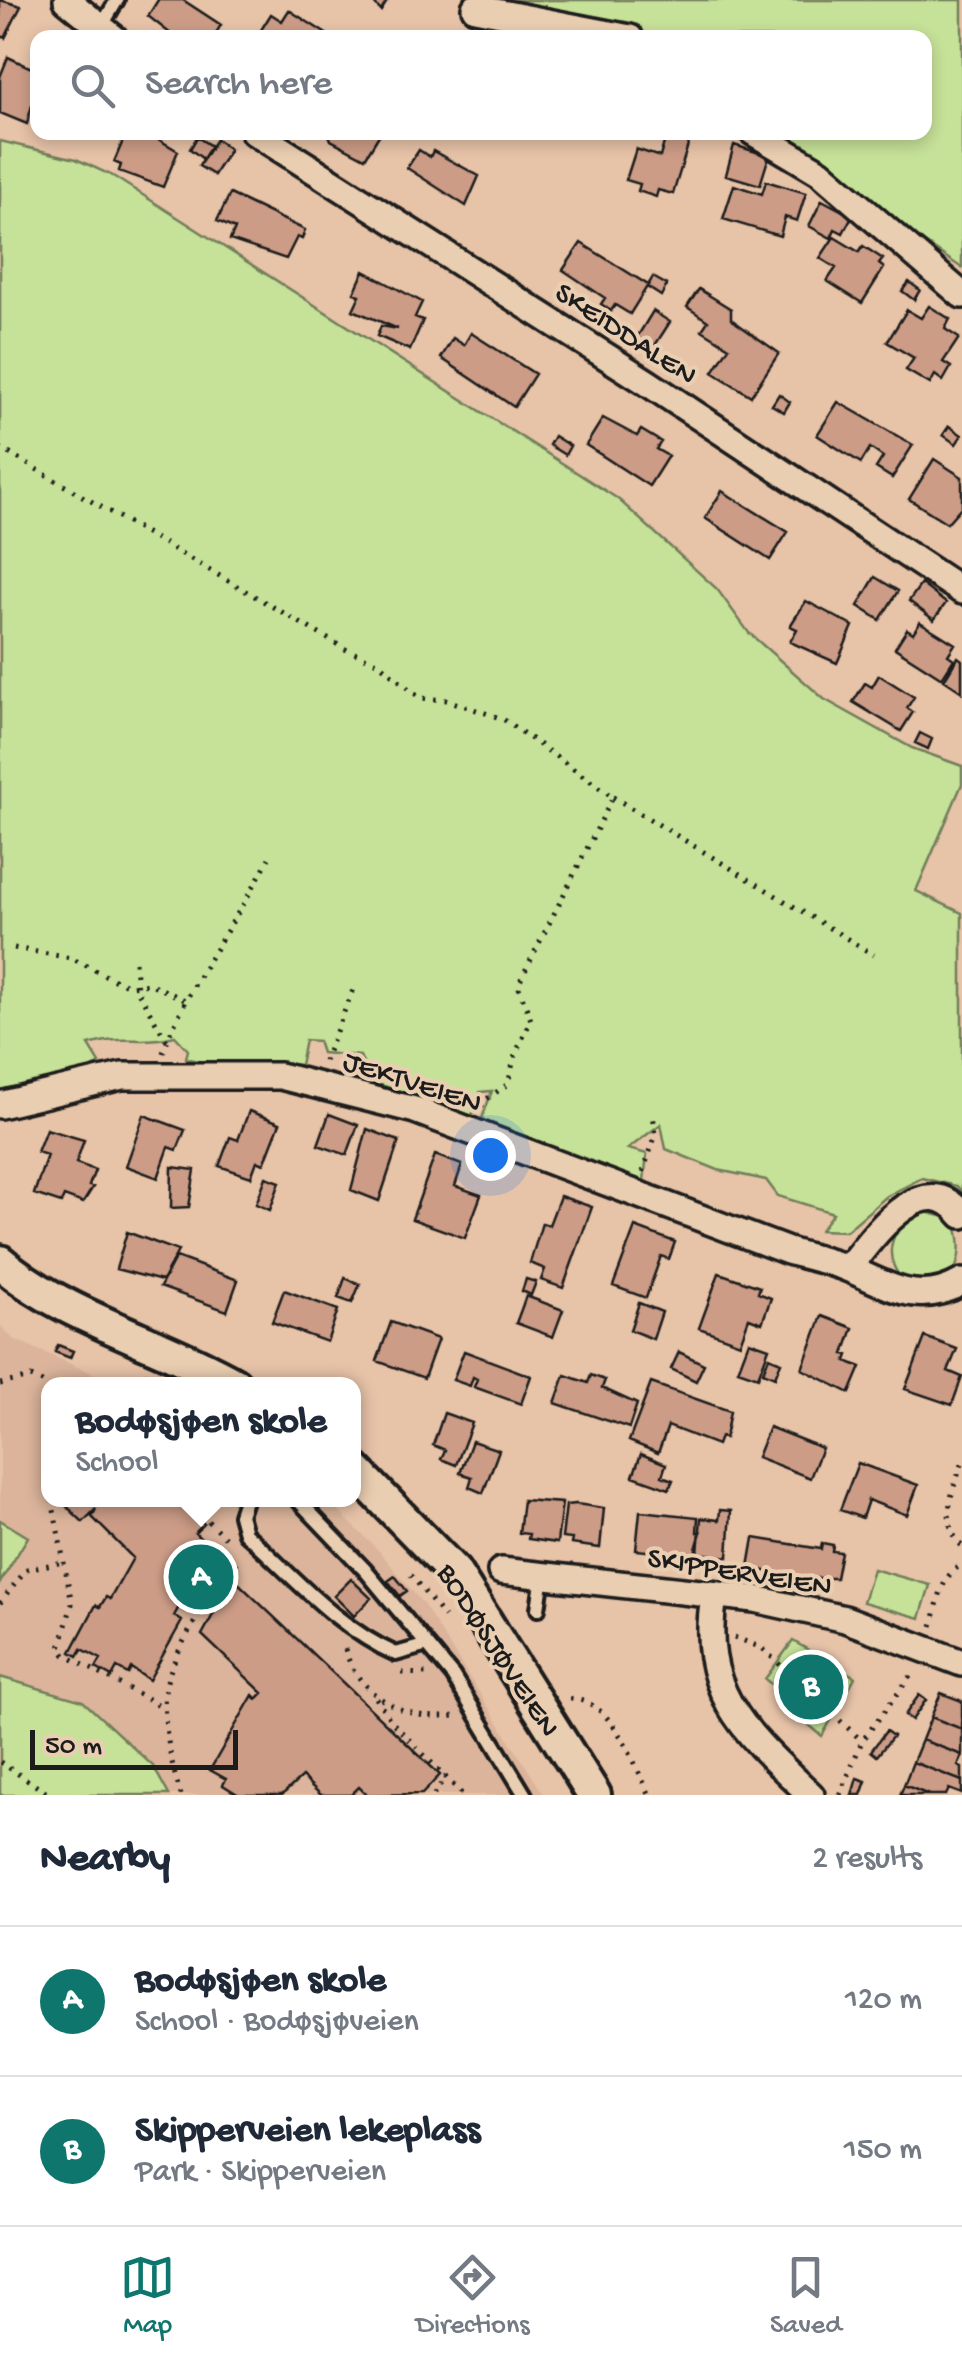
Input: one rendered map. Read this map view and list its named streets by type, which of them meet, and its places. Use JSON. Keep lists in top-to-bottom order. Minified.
{"streets":{"street":["SKEIDDALEN","JEKTVEIEN","SKIPPERVEIEN","BODØSJØVEIEN"]},"scale_bar":"50 m","page":{"search":"Search here","popup":["Bodøsjøen skole","School"],"pins":["A","B"],"scale":"50 m","heading":["Nearby","2 results"],"list":[{"mark":"A","name":"Bodøsjøen skole","note":"School · Bodøsjøveien","value":"120 m"},{"mark":"B","name":"Skipperveien lekeplass","note":"Park · Skipperveien","value":"150 m"}],"nav":["Map","Directions","Saved"]}}
